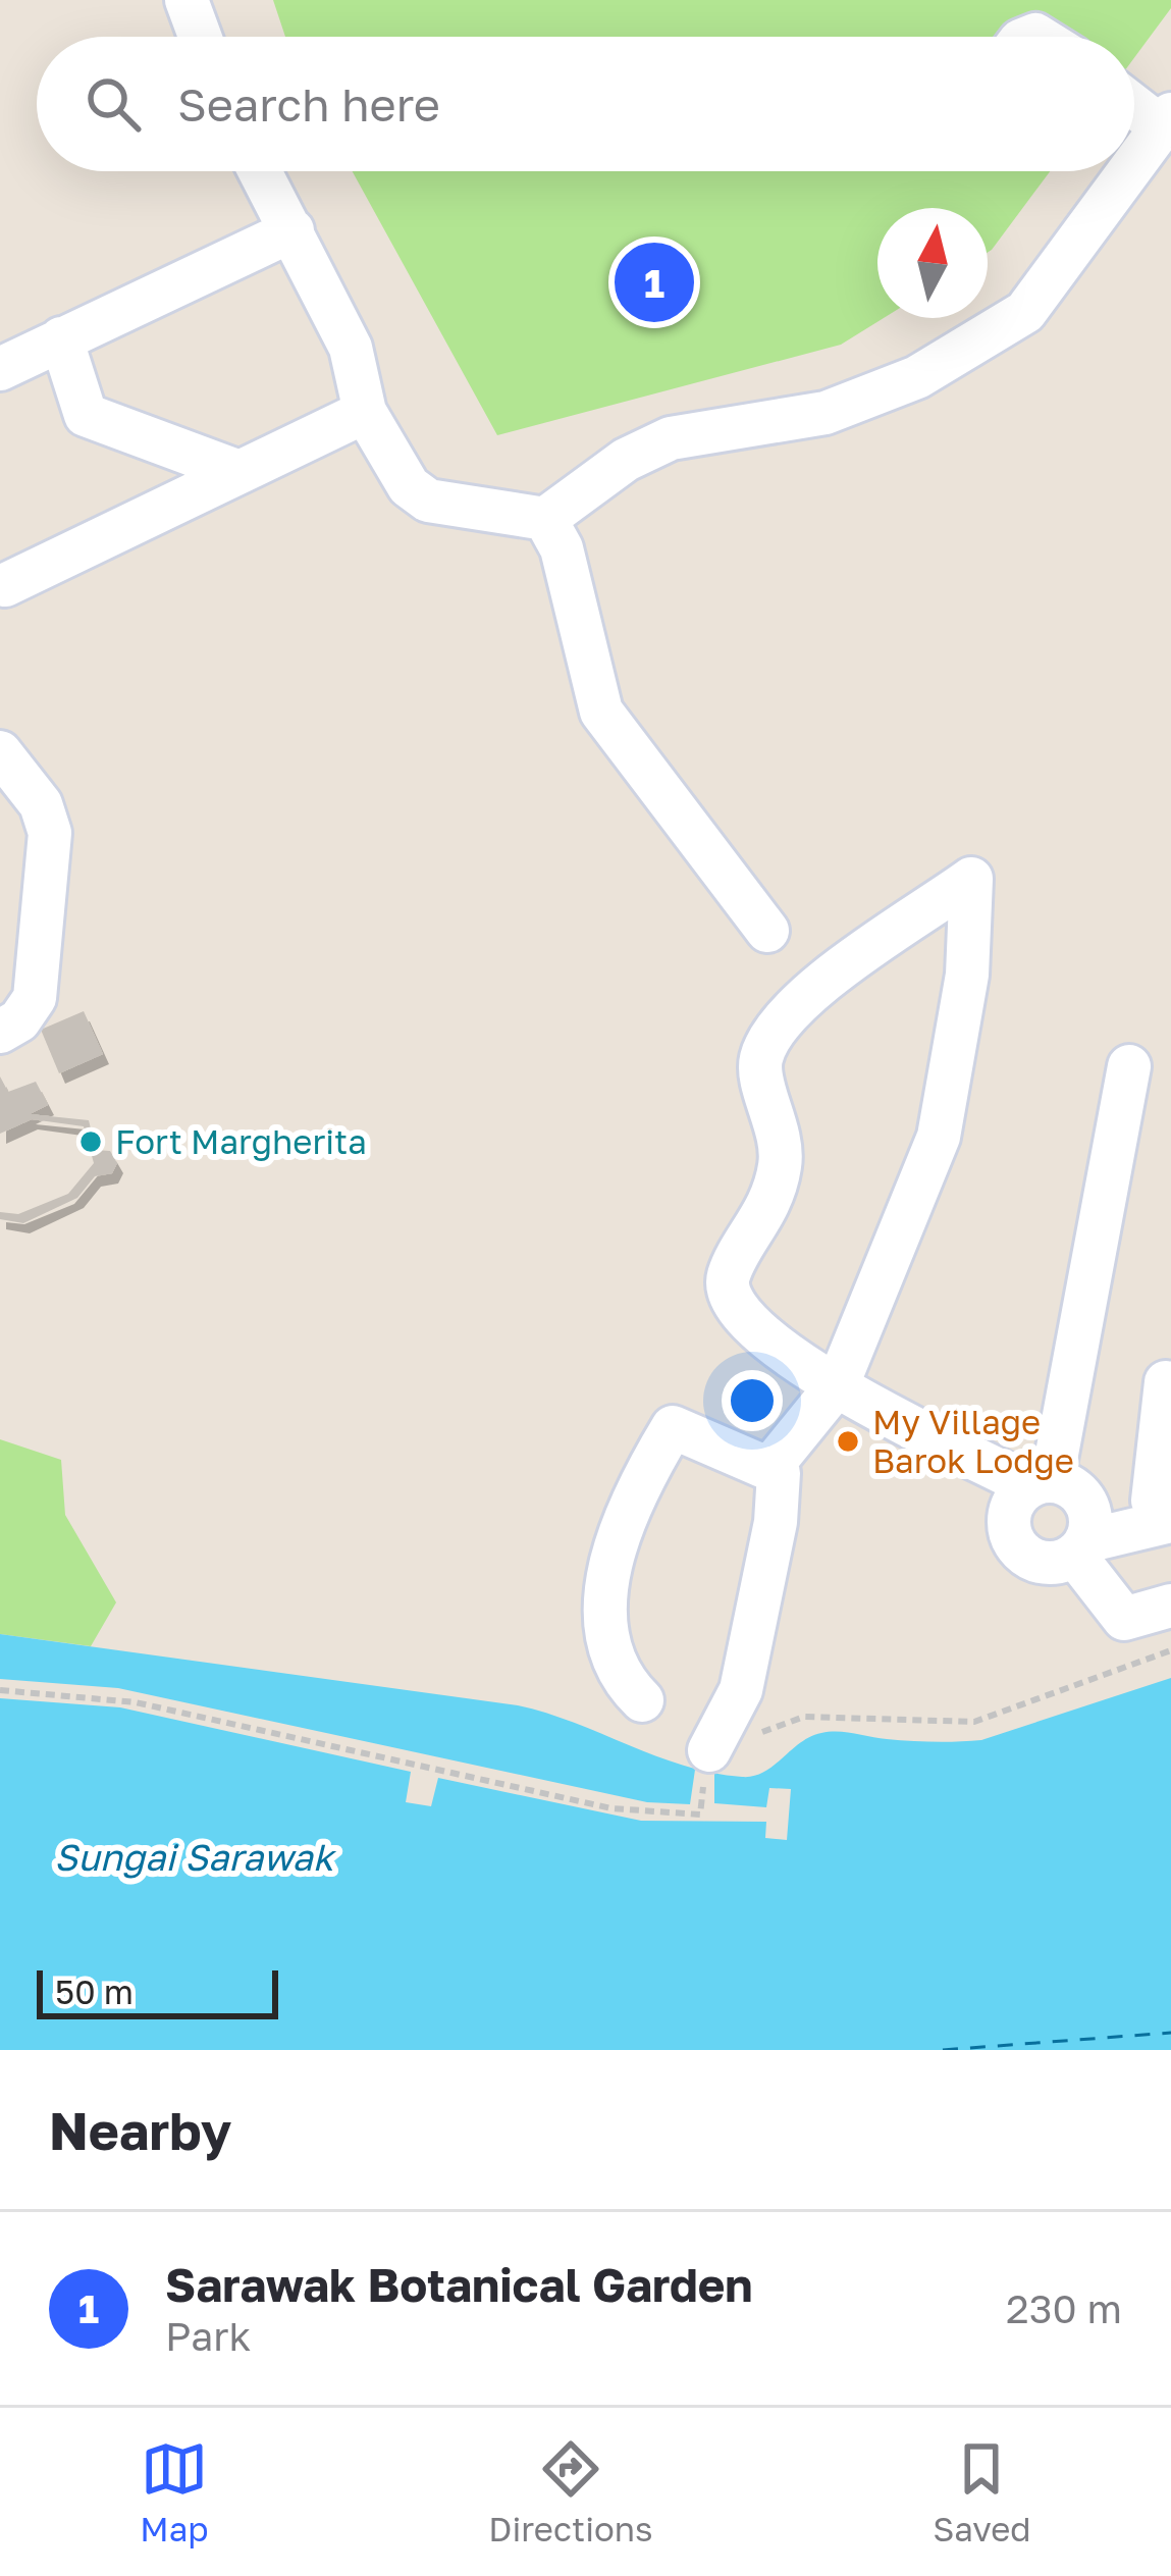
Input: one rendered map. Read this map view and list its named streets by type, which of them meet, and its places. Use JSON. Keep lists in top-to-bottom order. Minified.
{"water":["Sungai Sarawak"],"places":["Fort Margherita","My Village Barok Lodge"],"scale_bar":"50 m","north":"top","page":{"search":"Search here","pins":"1","scale":"50 m","heading":"Nearby","list":[{"mark":"1","name":"Sarawak Botanical Garden","note":"Park","value":"230 m"}],"nav":["Map","Directions","Saved"]}}
